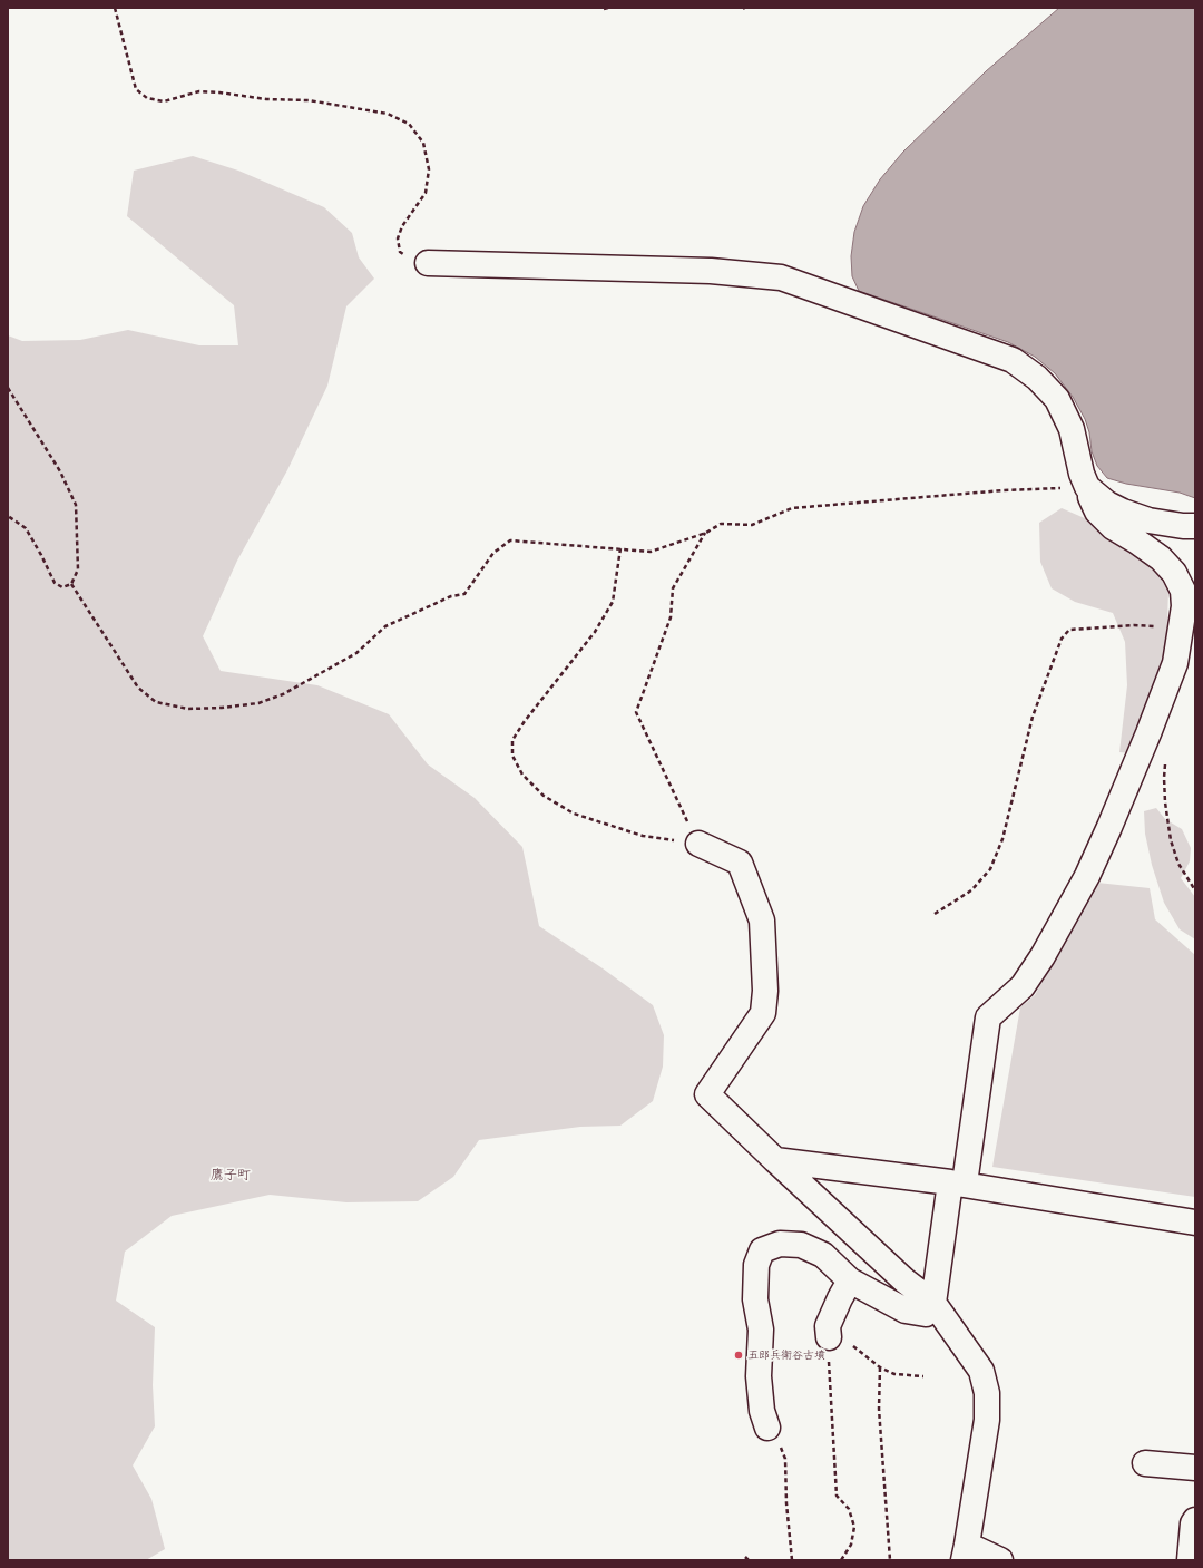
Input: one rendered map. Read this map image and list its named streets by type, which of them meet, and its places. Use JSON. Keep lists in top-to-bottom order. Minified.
{"districts":["鷹子町"],"places":["五郎兵衛谷古墳"]}
